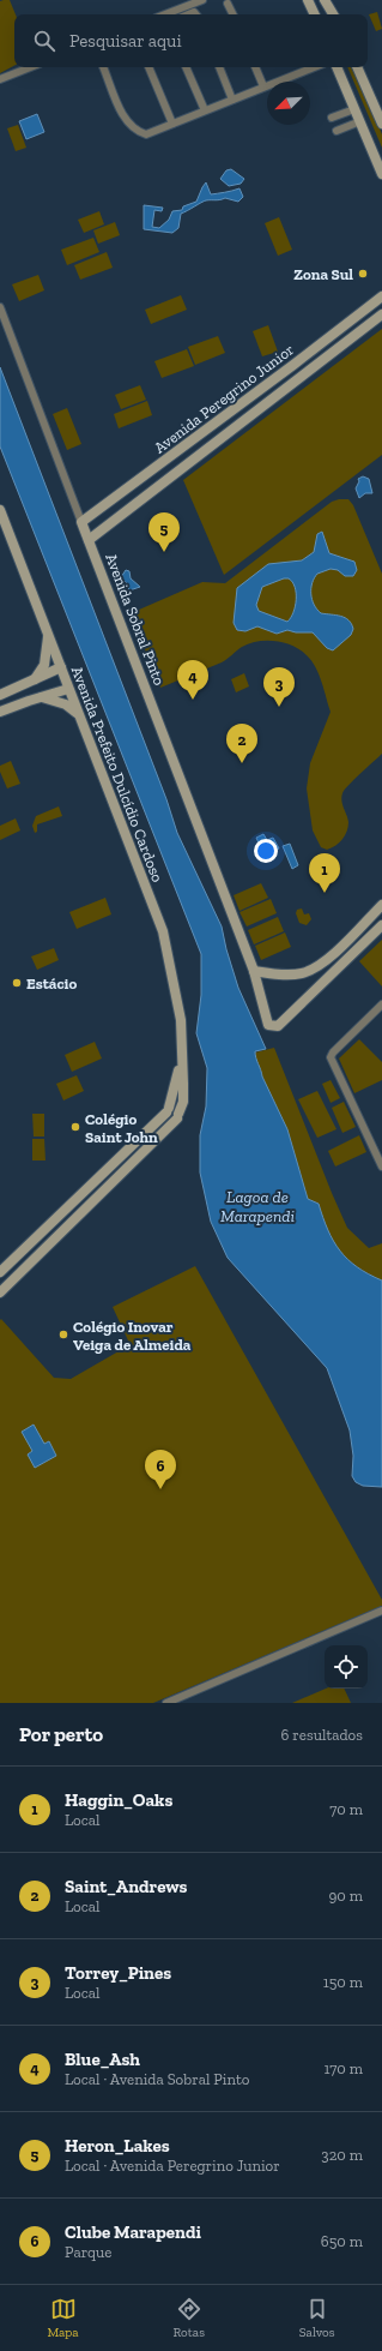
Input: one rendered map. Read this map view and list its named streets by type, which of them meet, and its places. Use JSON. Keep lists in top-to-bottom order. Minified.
{"streets":{"street":["Avenida Peregrino Junior","Avenida Sobral Pinto","Avenida Prefeito Dulcídio Cardoso"]},"crossings":[["Avenida Peregrino Junior","Avenida Sobral Pinto"]],"water":["Lagoa de Marapendi"],"places":["Zona Sul","Estácio","Colégio Saint John","Colégio Inovar Veiga de Almeida"],"north":"bottom left","page":{"search":"Pesquisar aqui","pins":["5","4","3","2","1","6"],"heading":["Por perto","6 resultados"],"list":[{"mark":"1","name":"Haggin_Oaks","note":"Local","value":"70 m"},{"mark":"2","name":"Saint_Andrews","note":"Local","value":"90 m"},{"mark":"3","name":"Torrey_Pines","note":"Local","value":"150 m"},{"mark":"4","name":"Blue_Ash","note":"Local · Avenida Sobral Pinto","value":"170 m"},{"mark":"5","name":"Heron_Lakes","note":"Local · Avenida Peregrino Junior","value":"320 m"},{"mark":"6","name":"Clube Marapendi","note":"Parque","value":"650 m"}],"nav":["Mapa","Rotas","Salvos"]}}
